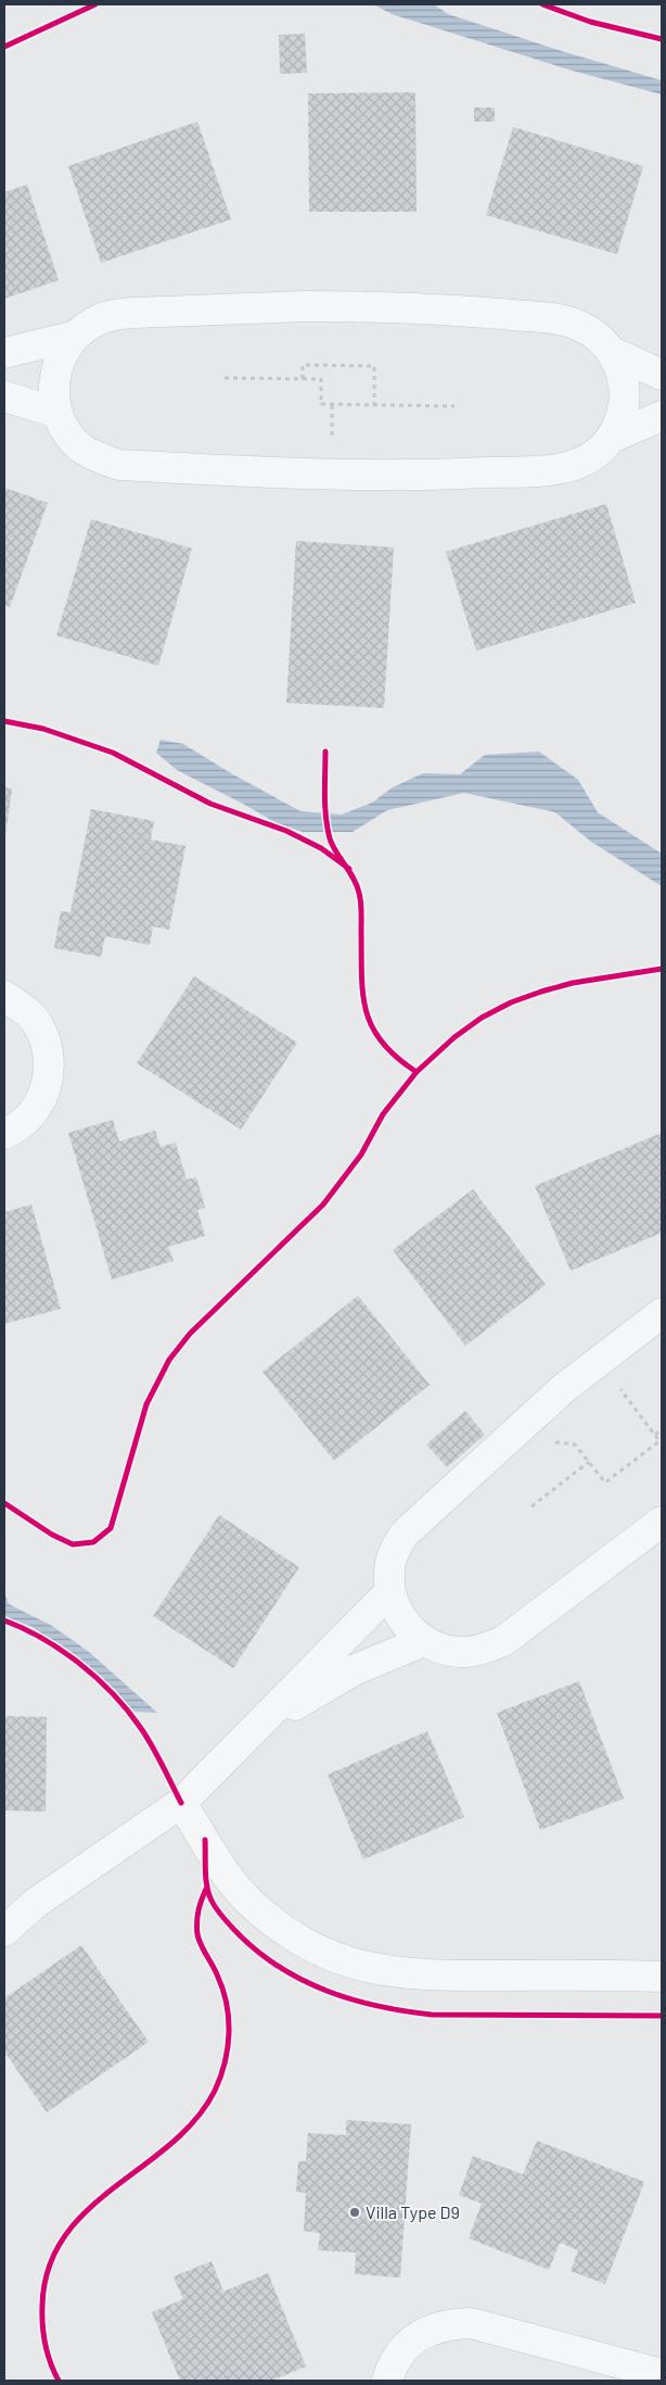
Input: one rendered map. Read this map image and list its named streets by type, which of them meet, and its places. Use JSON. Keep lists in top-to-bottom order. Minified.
{"places":["Villa Type D9"]}
